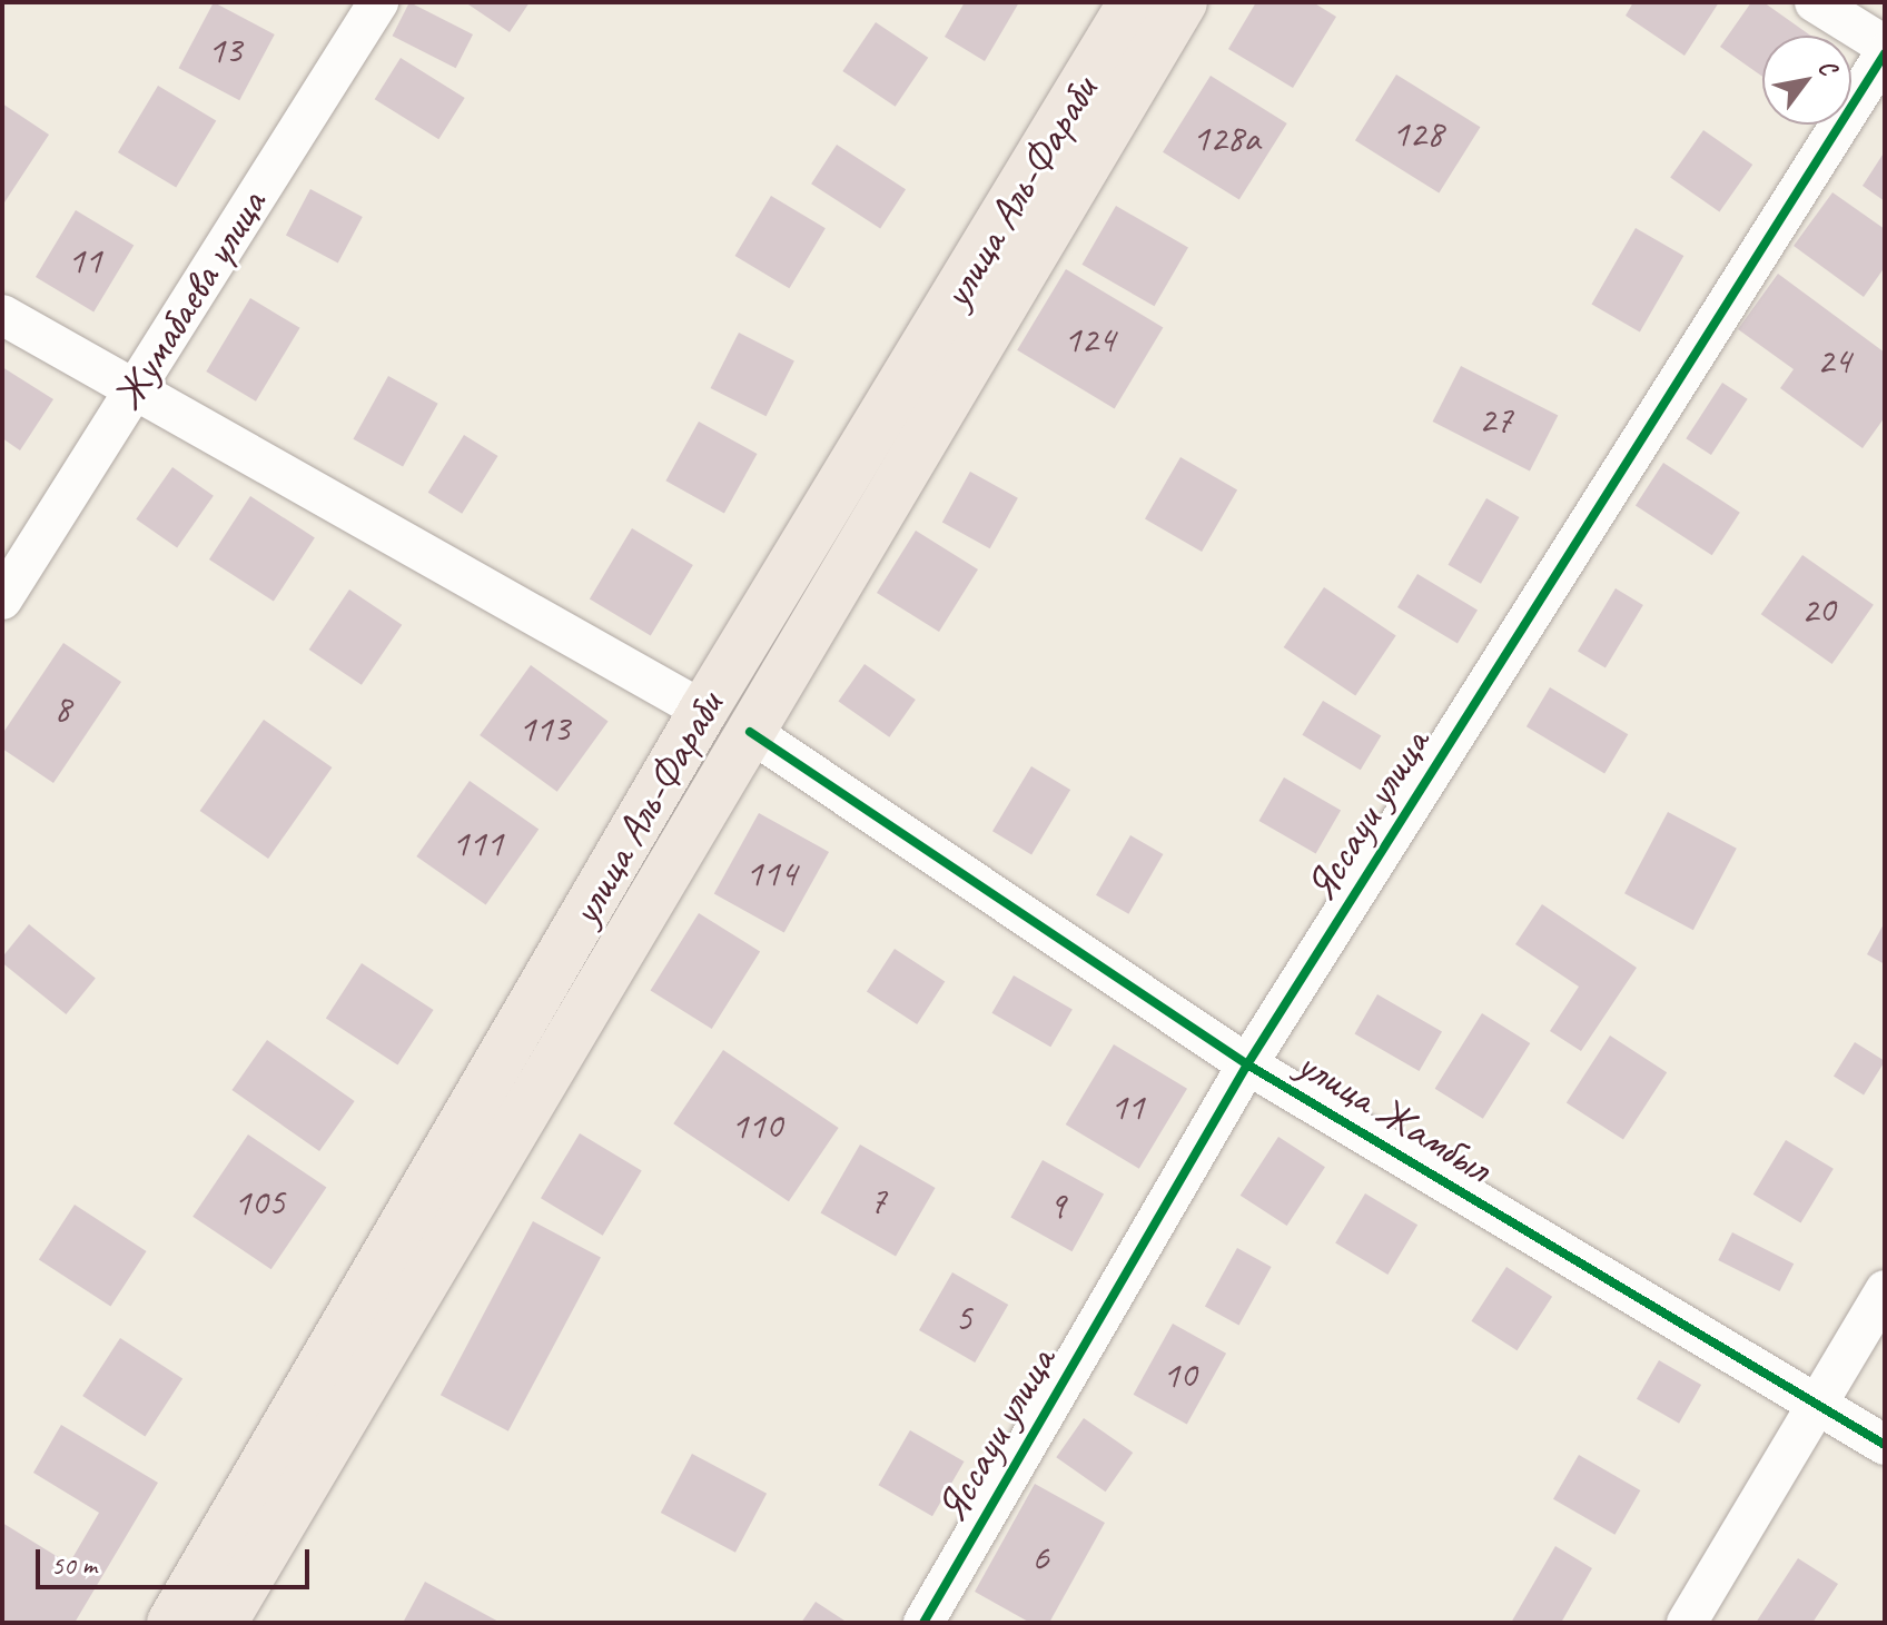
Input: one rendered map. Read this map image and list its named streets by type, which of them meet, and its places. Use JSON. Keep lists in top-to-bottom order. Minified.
{"streets":{"main road":["улица Аль-Фараби"],"street":["Жумабаева улица","Яссауи улица","улица Жамбыл"]},"crossings":[["улица Аль-Фараби","улица Жамбыл"],["Яссауи улица","улица Жамбыл"]],"house_numbers":["13","128","128а","11","124","24","27","20","8","113","111","114","11","110","7","105","9","5","10","6"],"scale_bar":"50 m","north":"top right"}
